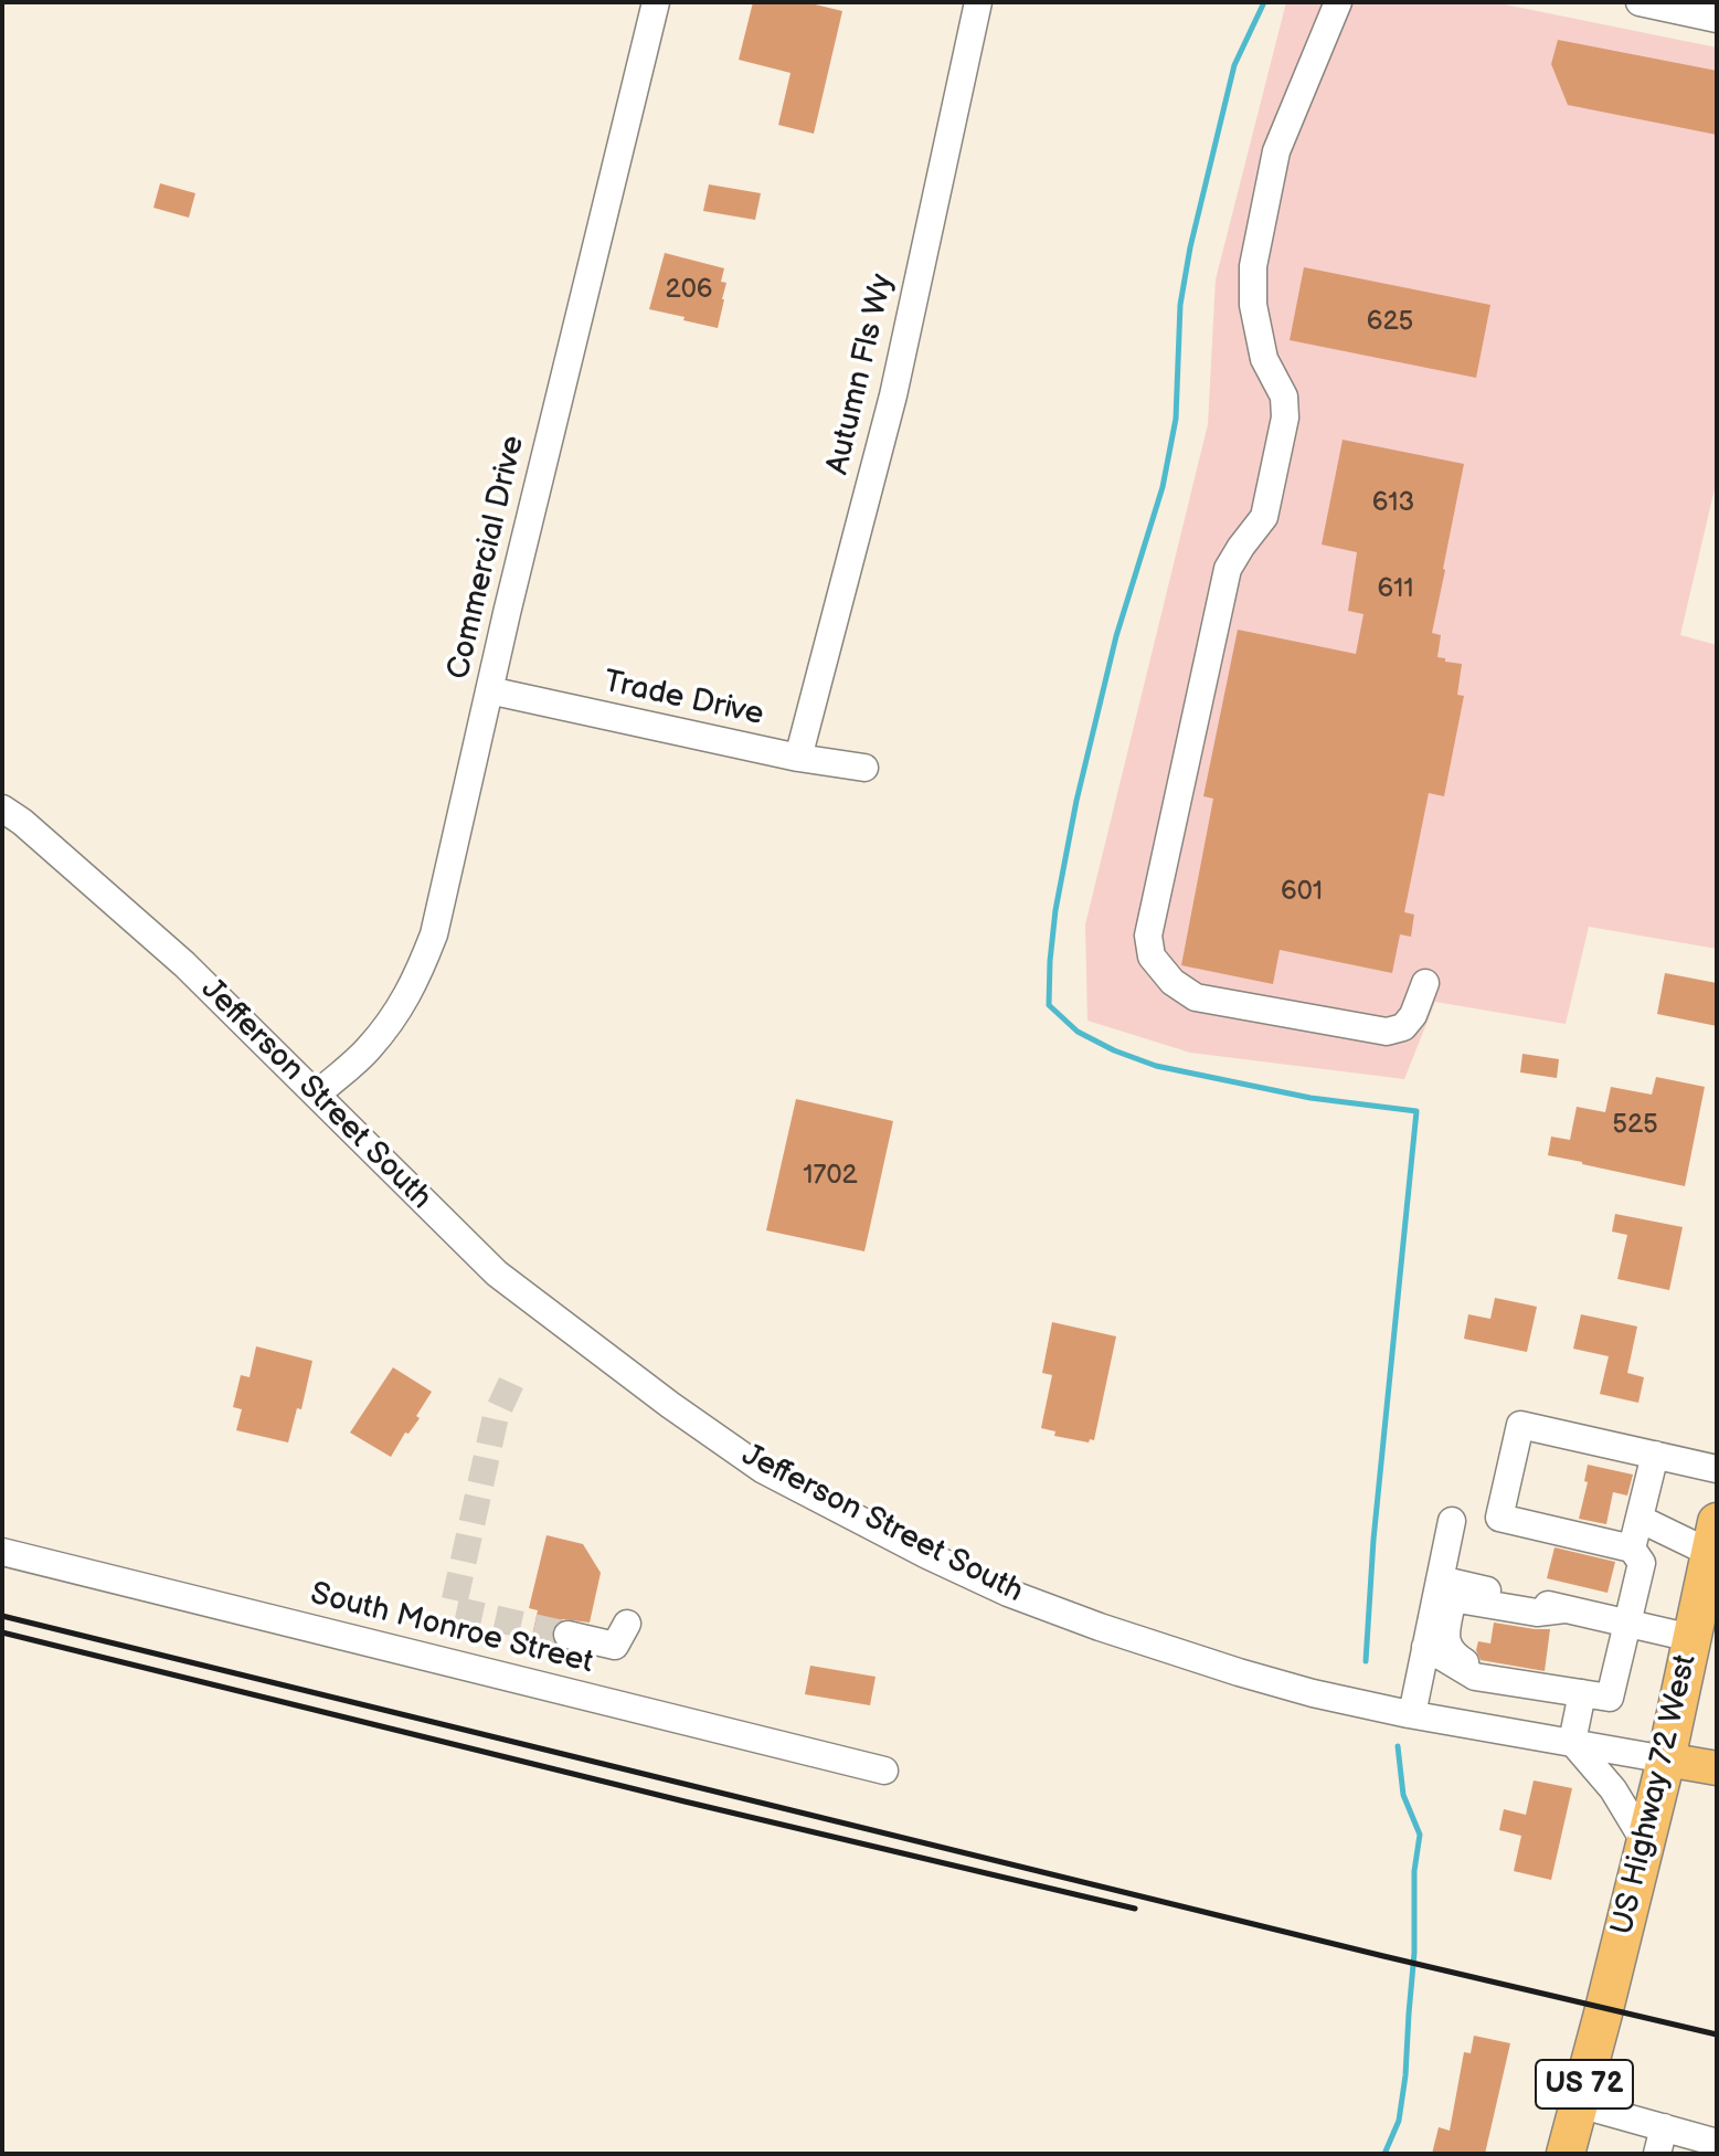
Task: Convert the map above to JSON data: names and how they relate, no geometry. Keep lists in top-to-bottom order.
{
  "streets": {
    "highway": ["US Highway 72 West", "US 72"],
    "main road": ["Jefferson Street South"],
    "street": [
      "Autumn Fls Wy",
      "Commercial Drive",
      "Trade Drive",
      "South Monroe Street"
    ]
  },
  "crossings": [
    ["Autumn Fls Wy", "Trade Drive"],
    ["Commercial Drive", "Trade Drive"],
    ["Commercial Drive", "Jefferson Street South"],
    ["Jefferson Street South", "US Highway 72 West"],
    ["US Highway 72 West", "US 72"]
  ],
  "house_numbers": [
    "206",
    "625",
    "613",
    "611",
    "601",
    "525",
    "1702"
  ]
}
